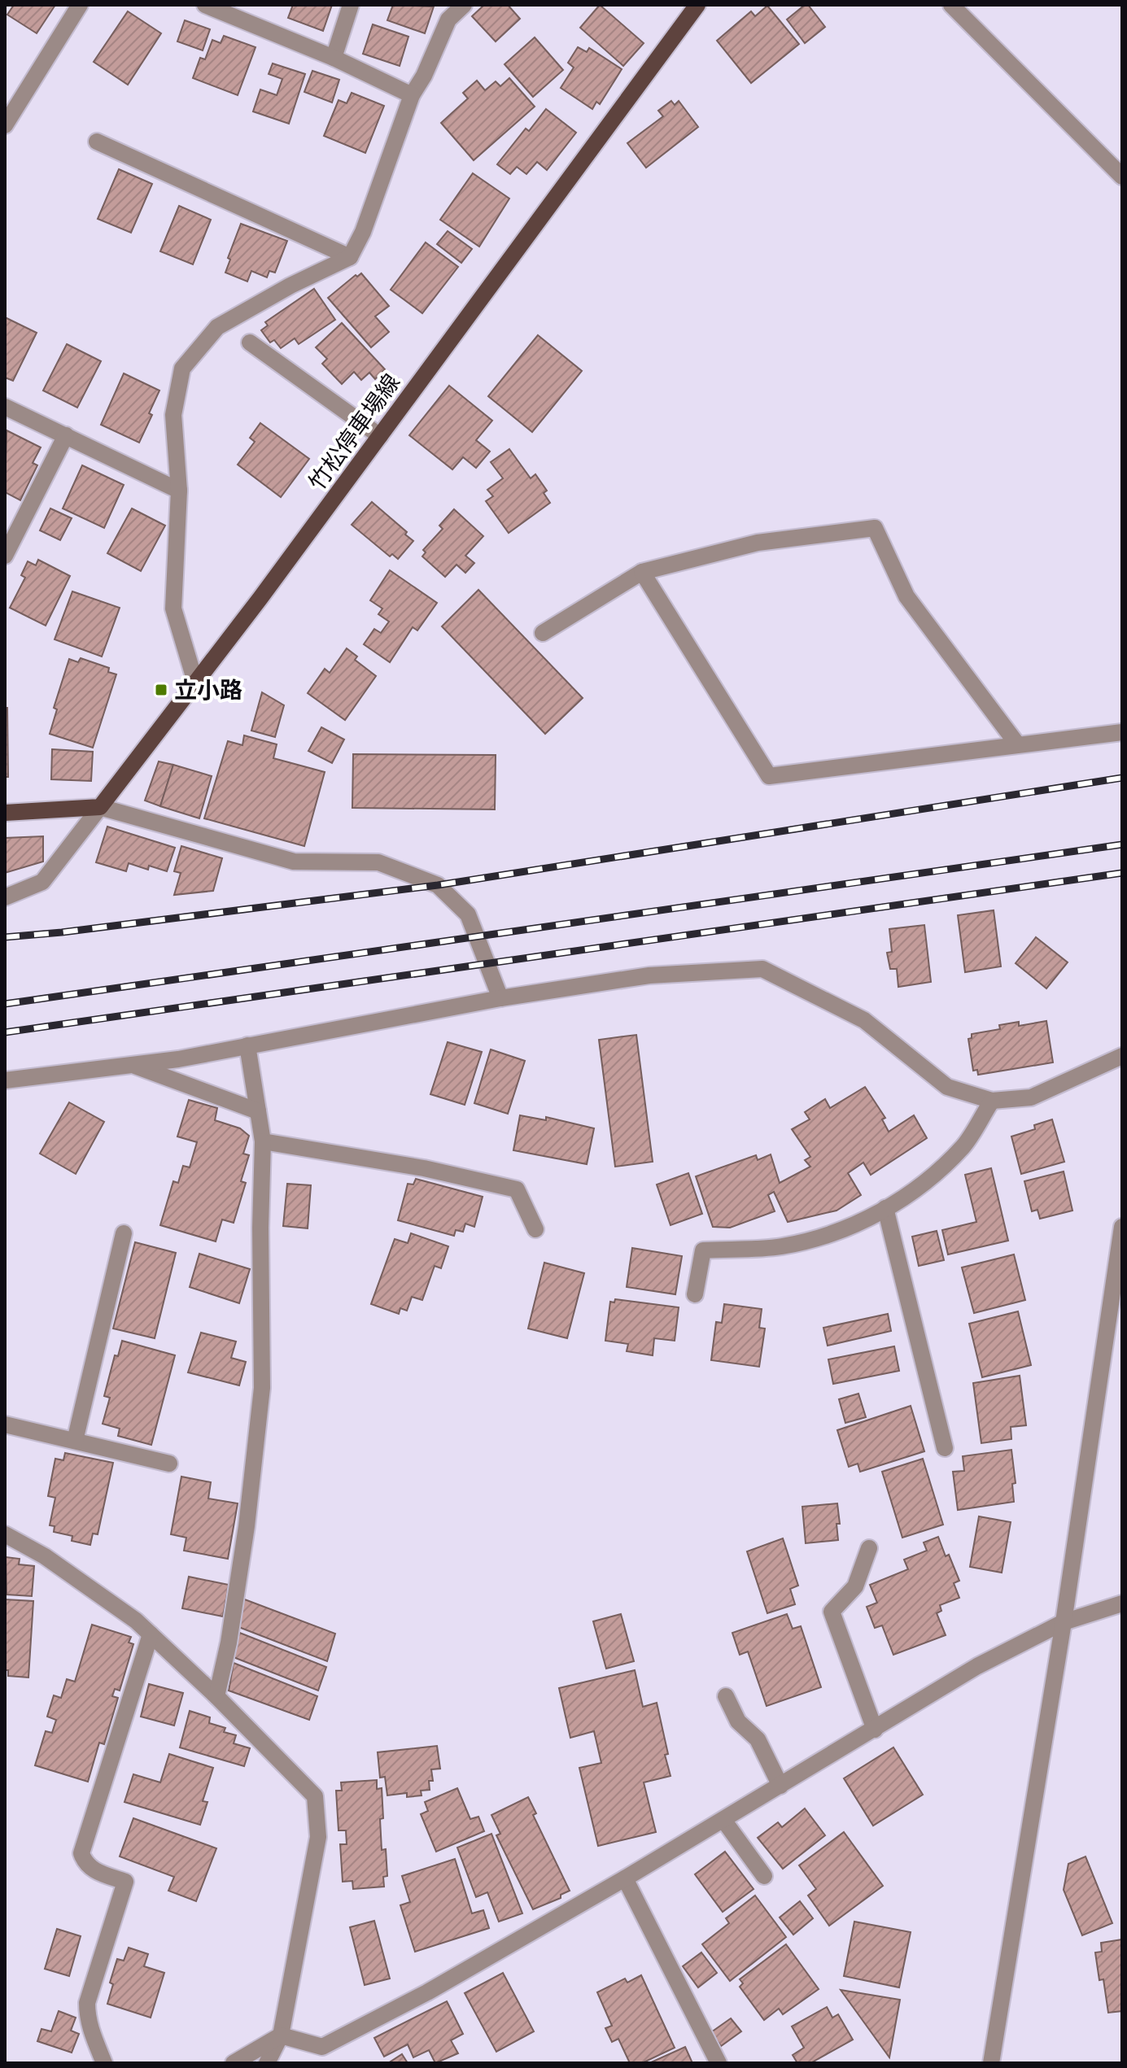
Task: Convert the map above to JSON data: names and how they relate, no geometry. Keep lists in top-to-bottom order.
{
  "streets": {
    "main road": ["竹松停車場線"]
  },
  "places": {
    "transit": ["立小路"]
  }
}
